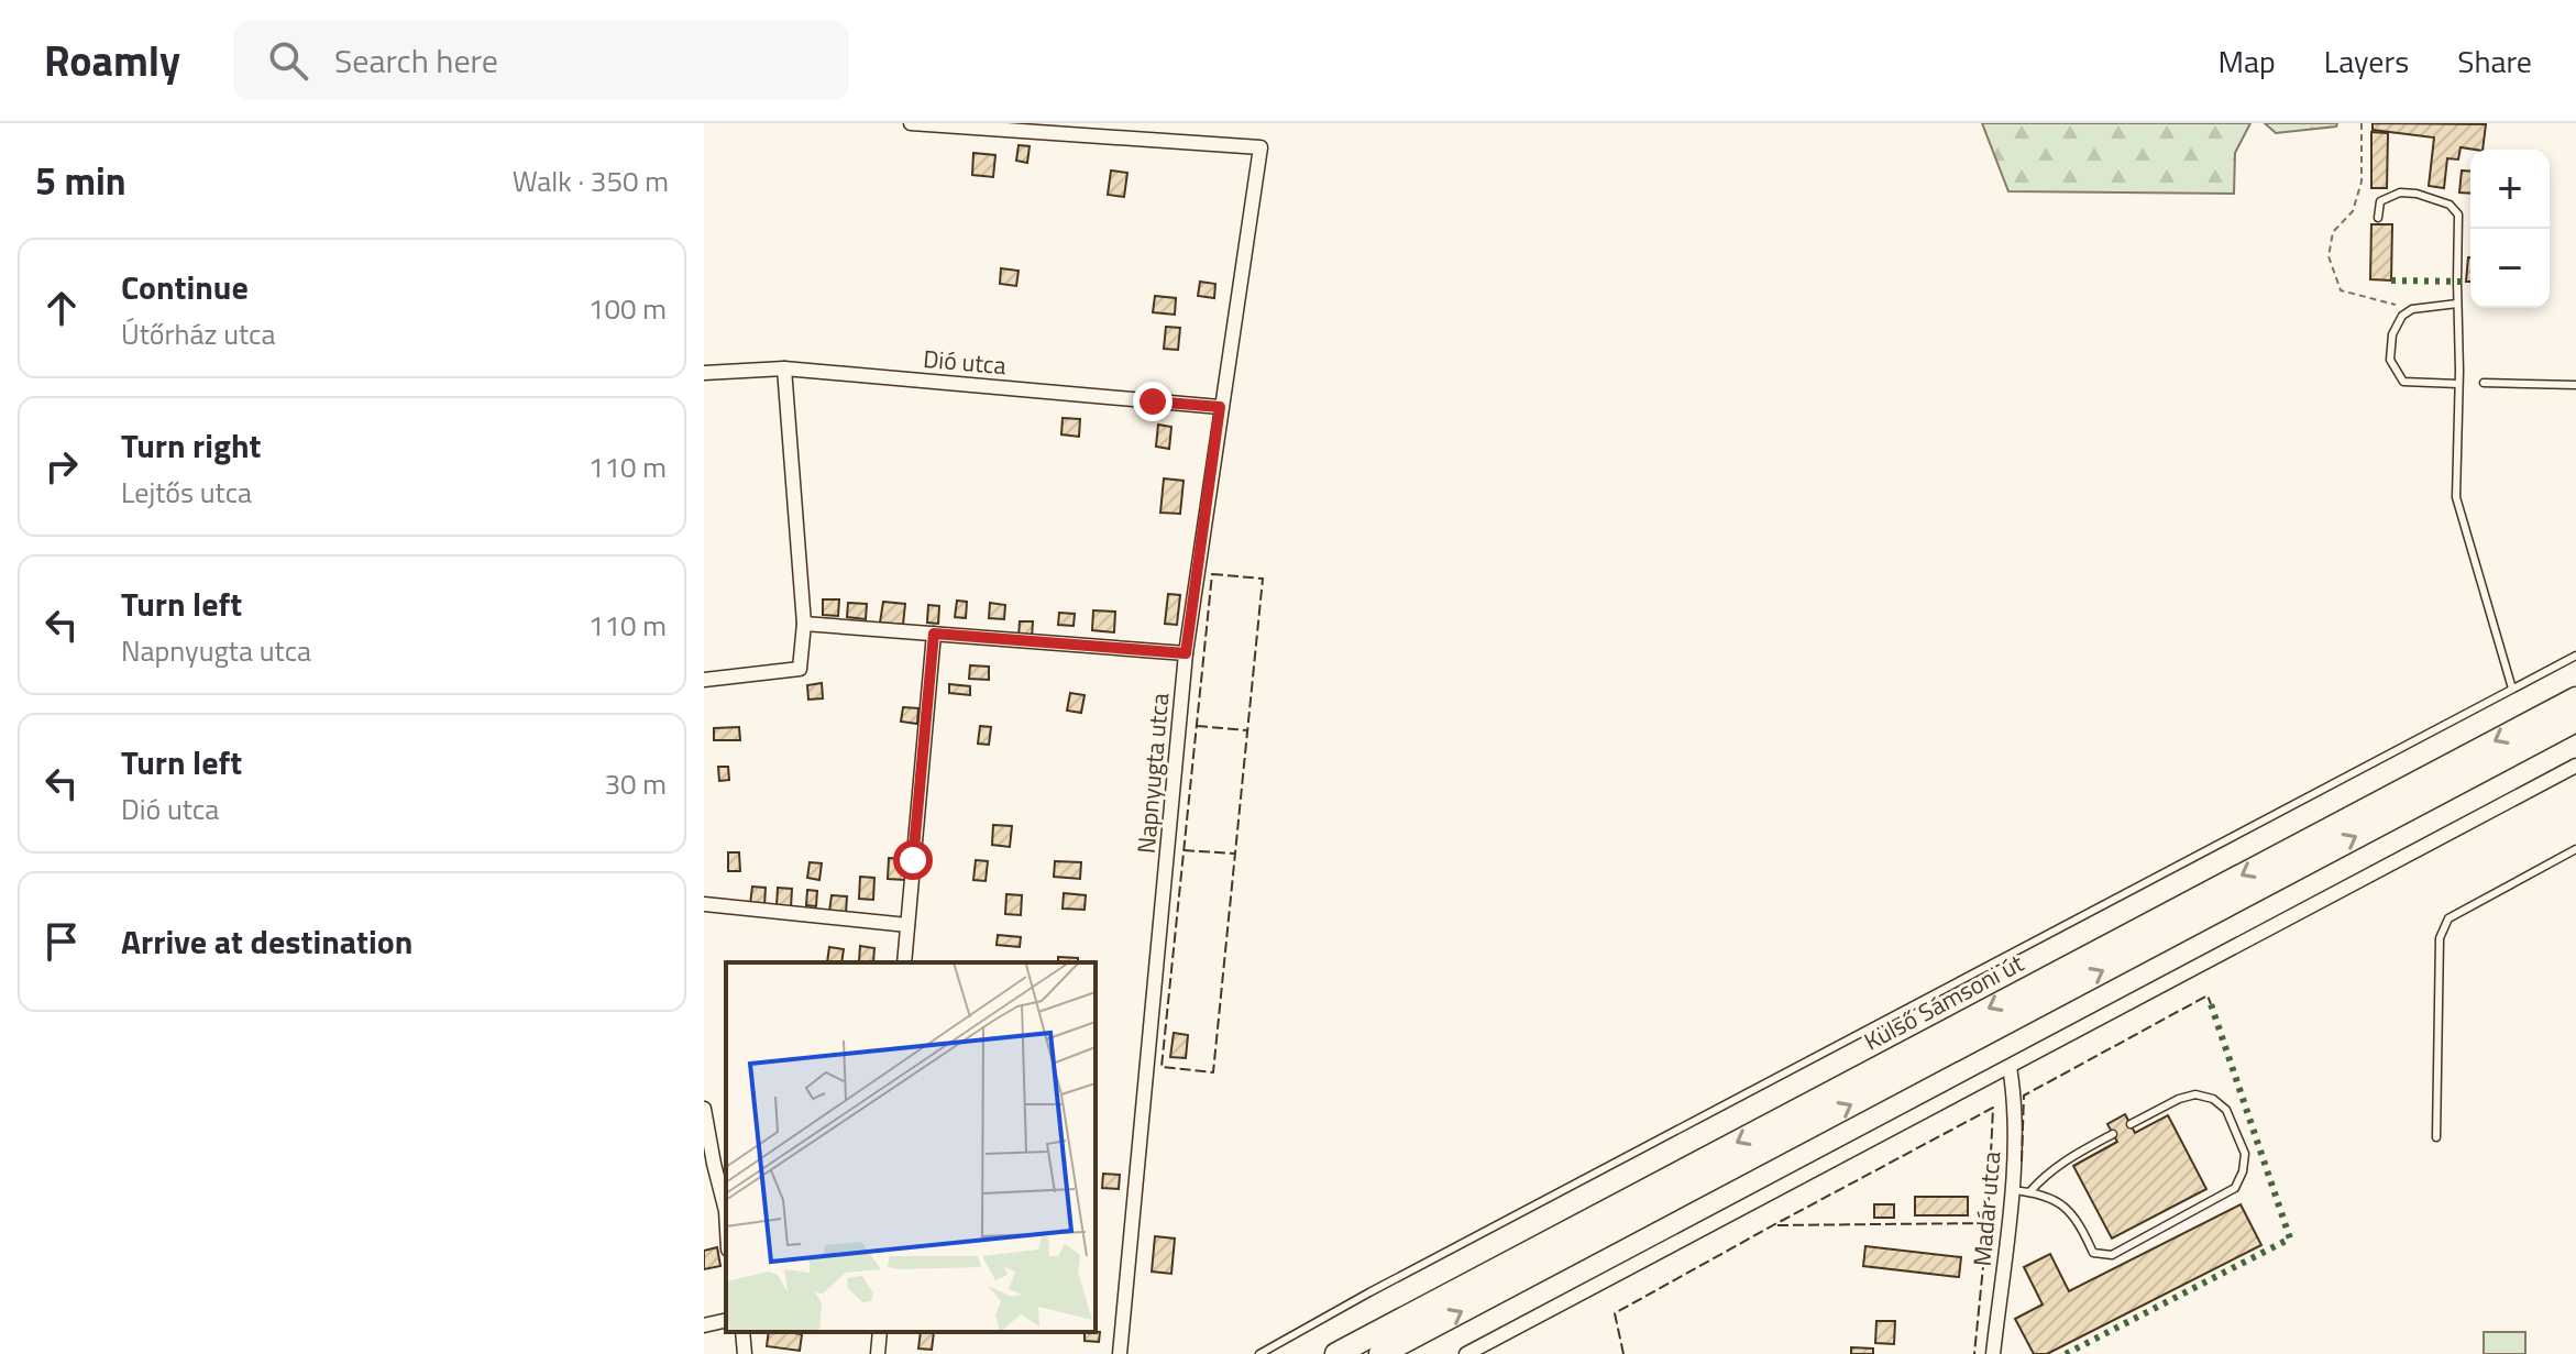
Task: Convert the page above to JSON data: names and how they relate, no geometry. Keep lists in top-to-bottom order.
{
  "streets": {
    "main road": ["Külső Sámsoni út"],
    "street": ["Dió utca", "Napnyugta utca", "Madár utca"]
  },
  "crossings": [
    ["Dió utca", "Napnyugta utca"]
  ],
  "page": {
    "header": "Roamly",
    "search": "Search here",
    "nav": ["Map", "Layers", "Share"],
    "heading": ["5 min", "Walk · 350 m"],
    "map_buttons": ["+", "−"],
    "list": [
      ["Continue", "Útőrház utca", "100 m"],
      ["Turn right", "Lejtős utca", "110 m"],
      ["Turn left", "Napnyugta utca", "110 m"],
      ["Turn left", "Dió utca", "30 m"],
      "Arrive at destination"
    ]
  }
}
